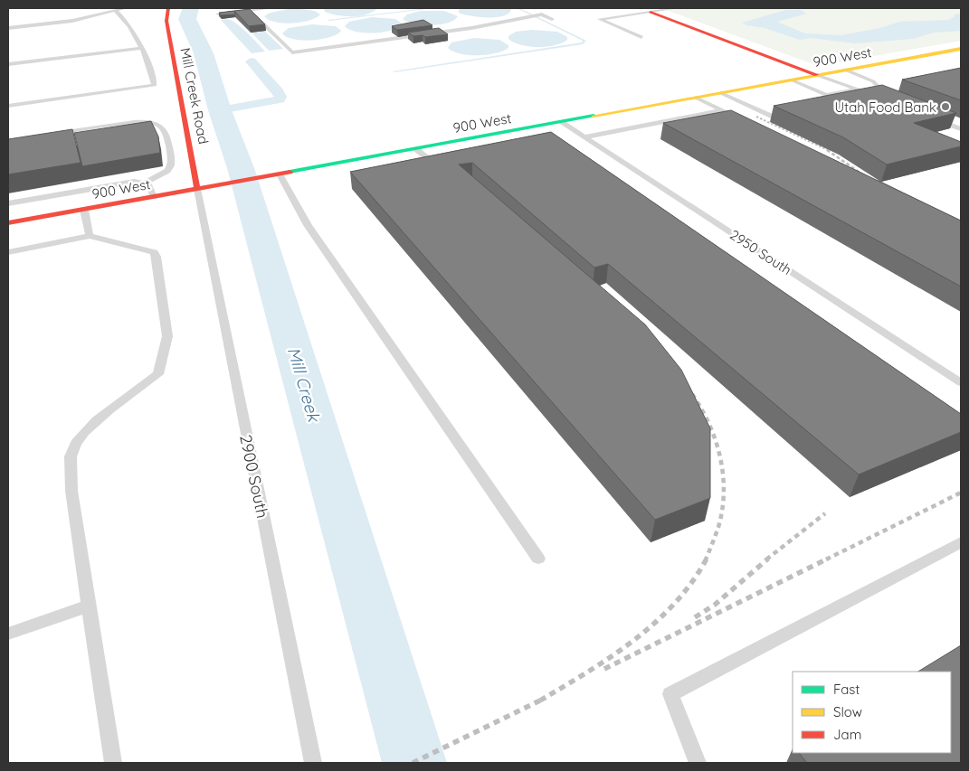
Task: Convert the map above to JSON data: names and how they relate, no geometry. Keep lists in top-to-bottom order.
{
  "streets": {
    "main road": ["900 West", "Mill Creek Road"],
    "lane": ["2950 South", "2900 South"]
  },
  "crossings": [
    ["900 West", "Mill Creek Road"],
    ["900 West", "2950 South"],
    ["900 West", "2900 South"],
    ["Mill Creek Road", "2900 South"]
  ],
  "water": ["Mill Creek"],
  "places": ["Utah Food Bank"],
  "legend": ["Fast", "Slow", "Jam"]
}
